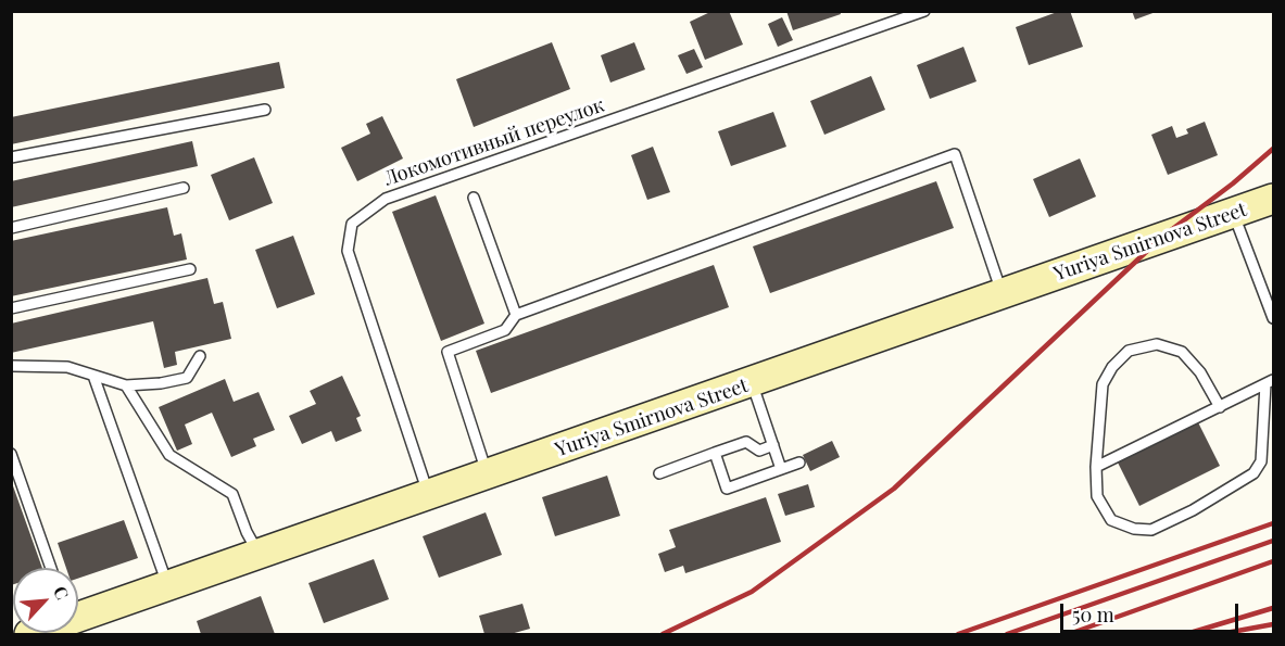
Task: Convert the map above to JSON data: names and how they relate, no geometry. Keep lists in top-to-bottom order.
{
  "streets": {
    "main road": ["Yuriya Smirnova Street"],
    "lane": ["Локомотивный переулок"]
  },
  "crossings": [
    ["Локомотивный переулок", "Yuriya Smirnova Street"]
  ],
  "scale_bar": "50 m",
  "north": "top right"
}
